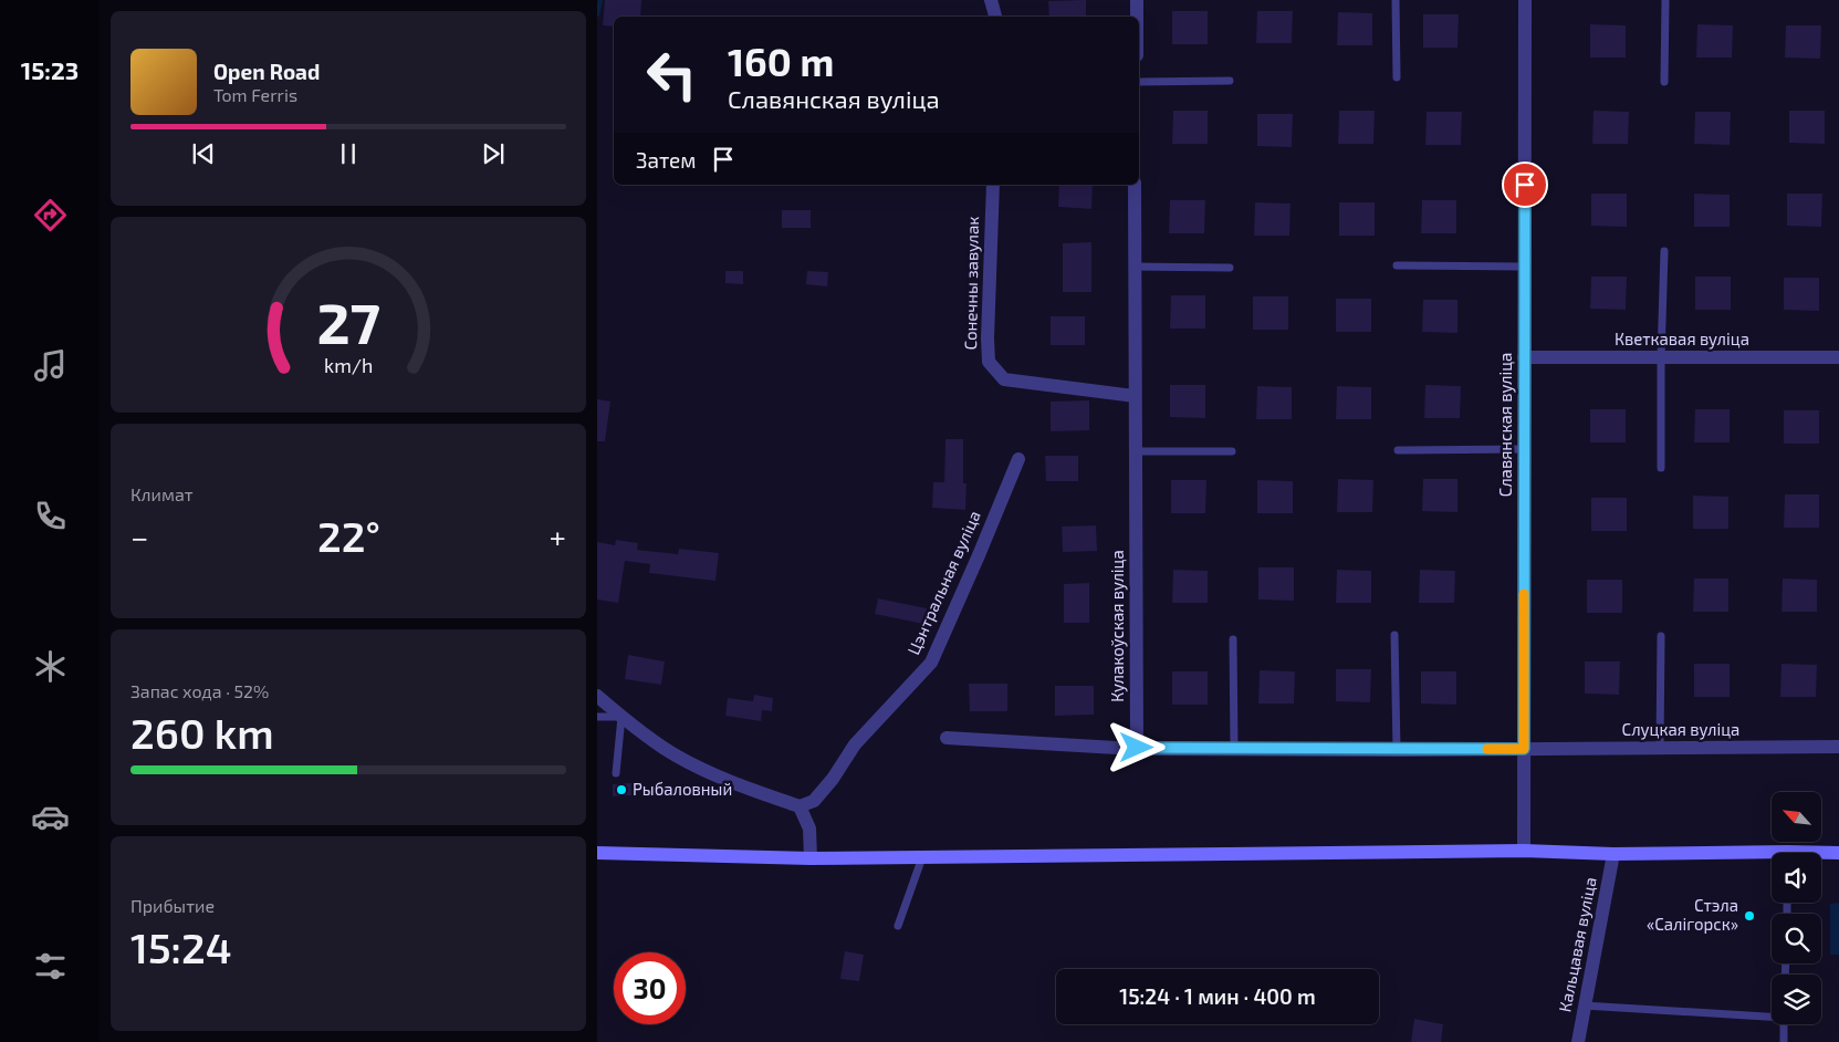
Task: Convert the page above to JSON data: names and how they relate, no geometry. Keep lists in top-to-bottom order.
{
  "streets": {
    "street": [
      "Сонечны завулак",
      "Кветкавая вуліца",
      "Славянская вуліца",
      "Цэнтральная вуліца",
      "Кулакоўская вуліца",
      "Слуцкая вуліца",
      "Кальцавая вуліца"
    ]
  },
  "crossings": [
    ["Сонечны завулак", "Кулакоўская вуліца"],
    ["Кветкавая вуліца", "Славянская вуліца"],
    ["Славянская вуліца", "Слуцкая вуліца"]
  ],
  "places": ["Рыбаловный", "Стэла «Салігорск»"],
  "north": "top left",
  "page": {
    "tabs": "15:23",
    "turn": ["160 m", "Славянская вуліца"],
    "song": ["Open Road", "Tom Ferris"],
    "then": "Затем",
    "tile": [
      "Климат",
      ["Запас хода · 52%", "260 km"],
      ["Прибытие", "15:24"]
    ],
    "heat": ["−", "22°", "+"],
    "limit": "30",
    "trip": "15:24 · 1 мин · 400 m",
    "gauge": ["27", "km/h"]
  }
}
